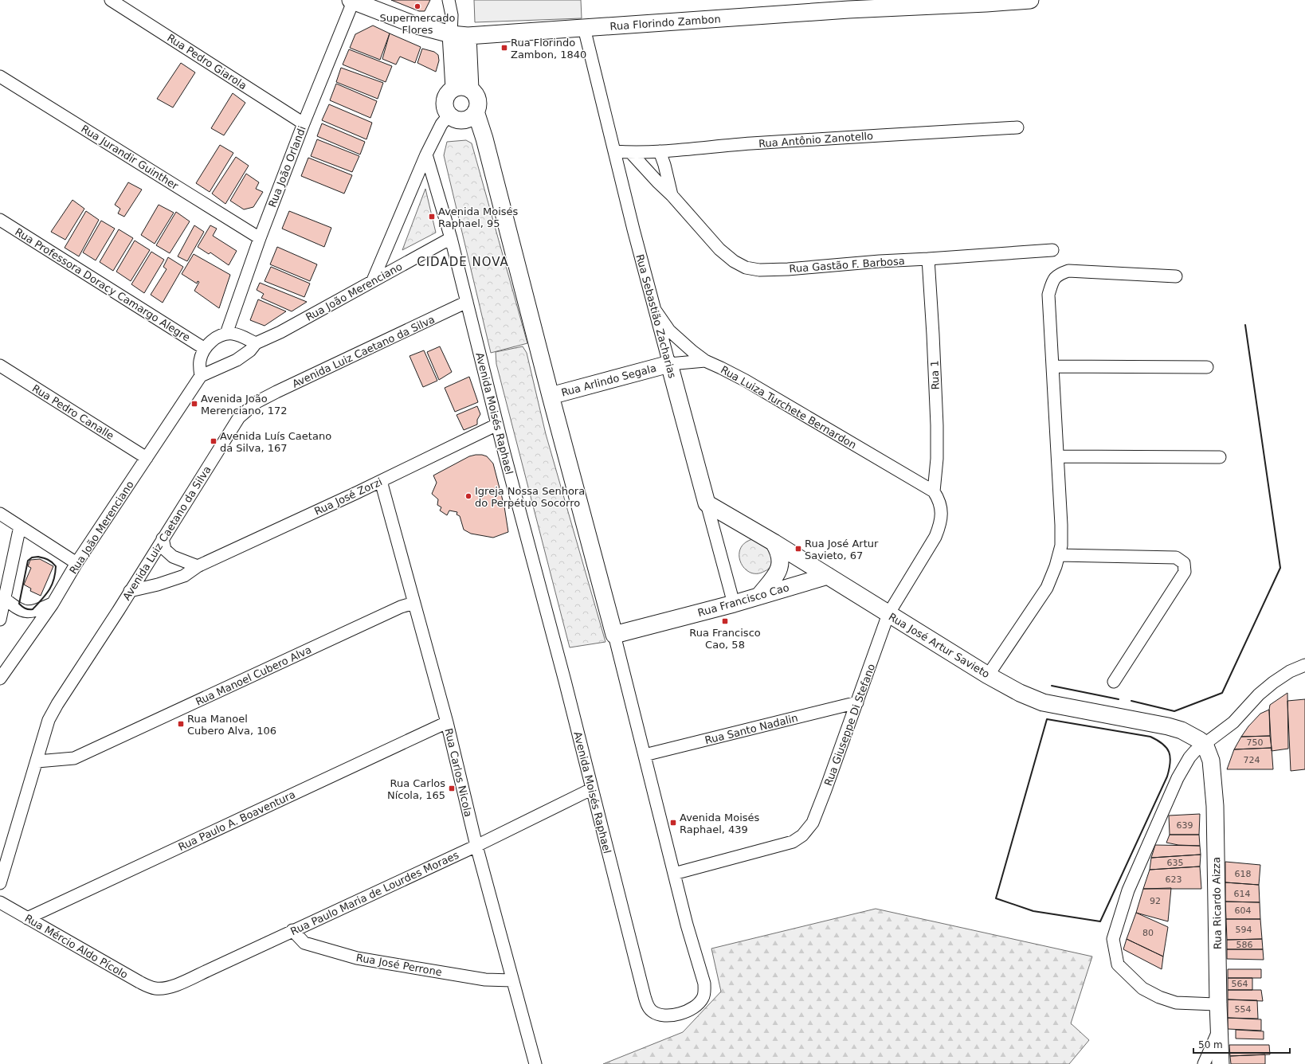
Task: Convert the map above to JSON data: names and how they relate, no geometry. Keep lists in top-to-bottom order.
{
  "streets": {
    "street": [
      "Rua Florindo Zambon",
      "Rua Pedro Giarola",
      "Rua Antônio Zanotello",
      "Rua Jurandir Guinther",
      "Rua João Orlandi",
      "Rua Gastão F. Barbosa",
      "Rua Professora Doracy Camargo Alegre",
      "Rua João Merenciano",
      "Rua Sebastião Zacharias",
      "Avenida Luiz Caetano da Silva",
      "Rua 1",
      "Rua Arlindo Segala",
      "Rua Luiza Turchete Bernardon",
      "Rua Pedro Canalle",
      "Avenida Moisés Raphael",
      "Rua José Zorzi",
      "Rua Francisco Cao",
      "Rua José Artur Savieto",
      "Rua Manoel Cubero Alva",
      "Rua Giuseppe Di Stefano",
      "Rua Santo Nadalin",
      "Rua Carlos Nicola",
      "Rua Paulo A. Boaventura",
      "Rua Paulo Maria de Lourdes Moraes",
      "Rua Ricardo Aizza",
      "Rua Mércio Aldo Pícolo",
      "Rua José Perrone"
    ]
  },
  "crossings": [
    ["Rua Florindo Zambon", "Rua João Orlandi"],
    ["Rua Florindo Zambon", "Rua Sebastião Zacharias"],
    ["Rua Pedro Giarola", "Rua João Orlandi"],
    ["Rua Antônio Zanotello", "Rua Gastão F. Barbosa"],
    ["Rua Antônio Zanotello", "Rua Sebastião Zacharias"],
    ["Rua Jurandir Guinther", "Rua João Orlandi"],
    ["Rua Gastão F. Barbosa", "Rua 1"],
    ["Rua João Merenciano", "Rua Pedro Canalle"],
    ["Rua João Merenciano", "Avenida Moisés Raphael"],
    ["Rua Sebastião Zacharias", "Rua Arlindo Segala"],
    ["Rua Sebastião Zacharias", "Rua Luiza Turchete Bernardon"],
    ["Rua Sebastião Zacharias", "Rua Francisco Cao"],
    ["Rua Sebastião Zacharias", "Rua José Artur Savieto"],
    ["Avenida Luiz Caetano da Silva", "Avenida Moisés Raphael"],
    ["Avenida Luiz Caetano da Silva", "Rua José Zorzi"],
    ["Avenida Luiz Caetano da Silva", "Rua Manoel Cubero Alva"],
    ["Rua 1", "Rua Luiza Turchete Bernardon"],
    ["Rua 1", "Rua Giuseppe Di Stefano"],
    ["Rua Arlindo Segala", "Rua Luiza Turchete Bernardon"],
    ["Rua Arlindo Segala", "Avenida Moisés Raphael"],
    ["Rua Luiza Turchete Bernardon", "Rua Giuseppe Di Stefano"],
    ["Avenida Moisés Raphael", "Rua José Zorzi"],
    ["Avenida Moisés Raphael", "Rua Francisco Cao"],
    ["Avenida Moisés Raphael", "Rua Giuseppe Di Stefano"],
    ["Avenida Moisés Raphael", "Rua Santo Nadalin"],
    ["Avenida Moisés Raphael", "Rua Paulo Maria de Lourdes Moraes"],
    ["Rua José Zorzi", "Rua Carlos Nicola"],
    ["Rua Francisco Cao", "Rua José Artur Savieto"],
    ["Rua José Artur Savieto", "Rua Giuseppe Di Stefano"],
    ["Rua José Artur Savieto", "Rua Ricardo Aizza"],
    ["Rua Manoel Cubero Alva", "Rua Carlos Nicola"],
    ["Rua Giuseppe Di Stefano", "Rua Santo Nadalin"],
    ["Rua Carlos Nicola", "Rua Paulo A. Boaventura"],
    ["Rua Carlos Nicola", "Rua Paulo Maria de Lourdes Moraes"],
    ["Rua Carlos Nicola", "Rua José Perrone"],
    ["Rua Paulo A. Boaventura", "Rua Mércio Aldo Pícolo"],
    ["Rua Paulo Maria de Lourdes Moraes", "Rua Mércio Aldo Pícolo"],
    ["Rua Paulo Maria de Lourdes Moraes", "Rua José Perrone"]
  ],
  "districts": ["CIDADE NOVA"],
  "places": {
    "other": ["Supermercado Flores", "Igreja Nossa Senhora do Perpétuo Socorro"],
    "transit": [
      "Rua Florindo Zambon, 1840",
      "Avenida Moisés Raphael, 95",
      "Avenida João Merenciano, 172",
      "Avenida Luís Caetano da Silva, 167",
      "Rua José Artur Savieto, 67",
      "Rua Francisco Cao, 58",
      "Rua Manoel Cubero Alva, 106",
      "Rua Carlos Nícola, 165",
      "Avenida Moisés Raphael, 439"
    ]
  },
  "house_numbers": [
    "750",
    "724",
    "639",
    "635",
    "618",
    "623",
    "614",
    "92",
    "604",
    "594",
    "80",
    "586",
    "564",
    "554"
  ],
  "scale_bar": "50 m"
}
